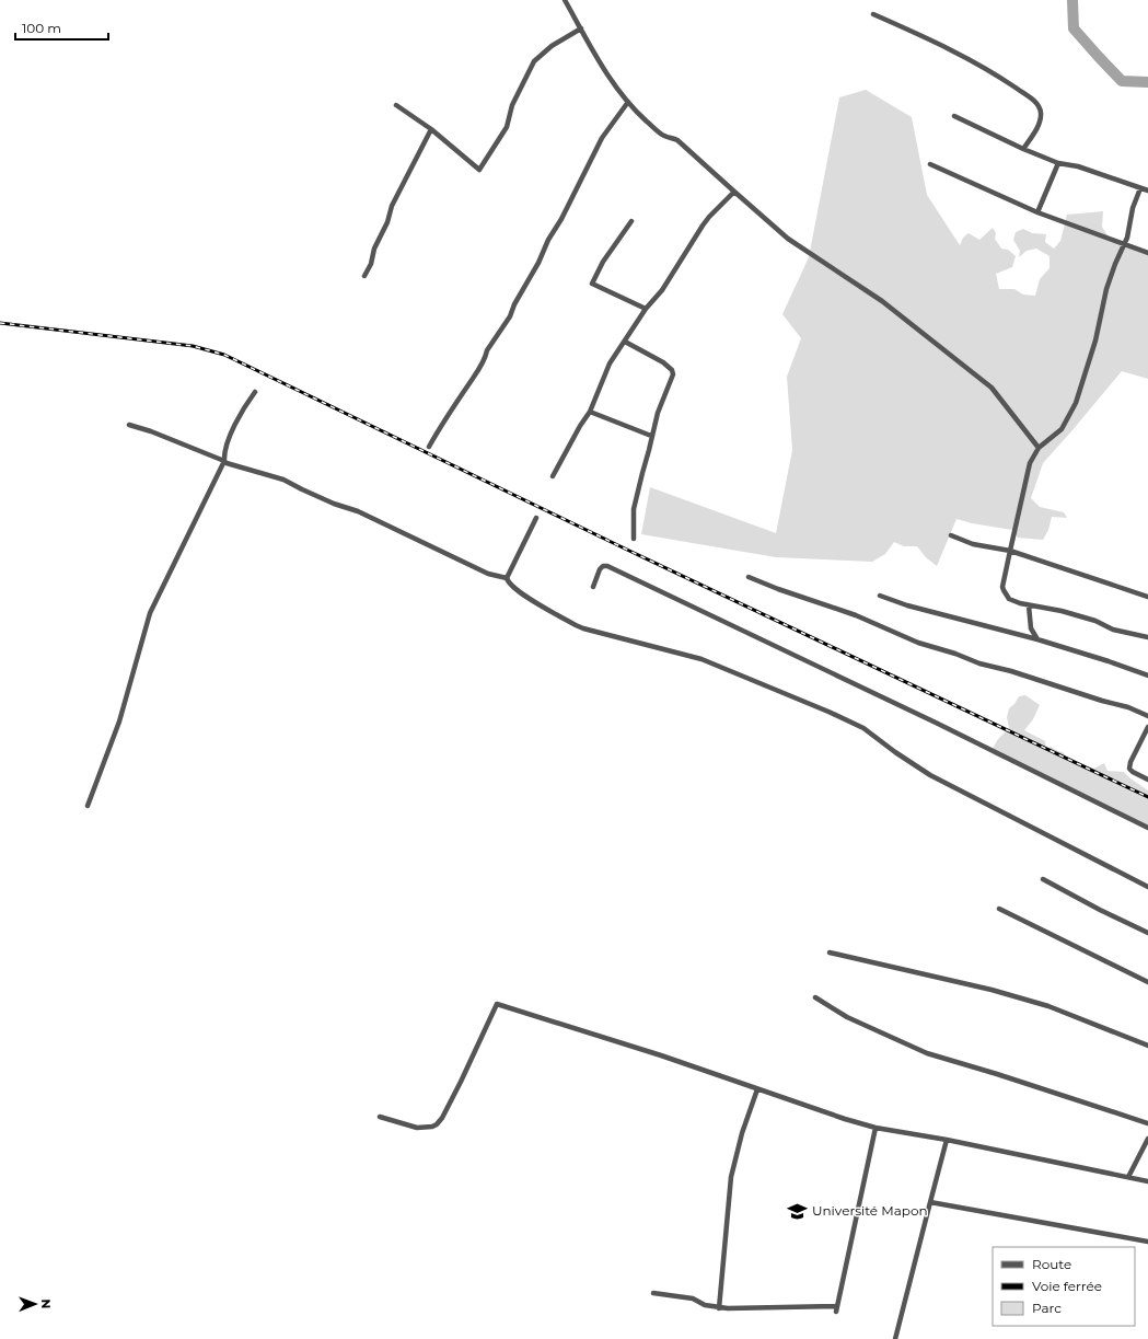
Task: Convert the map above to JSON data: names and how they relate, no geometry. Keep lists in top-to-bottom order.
{
  "places": {
    "school or university": ["Université Mapon"]
  },
  "legend": ["Route", "Voie ferrée", "Parc"],
  "scale_bar": "100 m",
  "north": "right"
}
